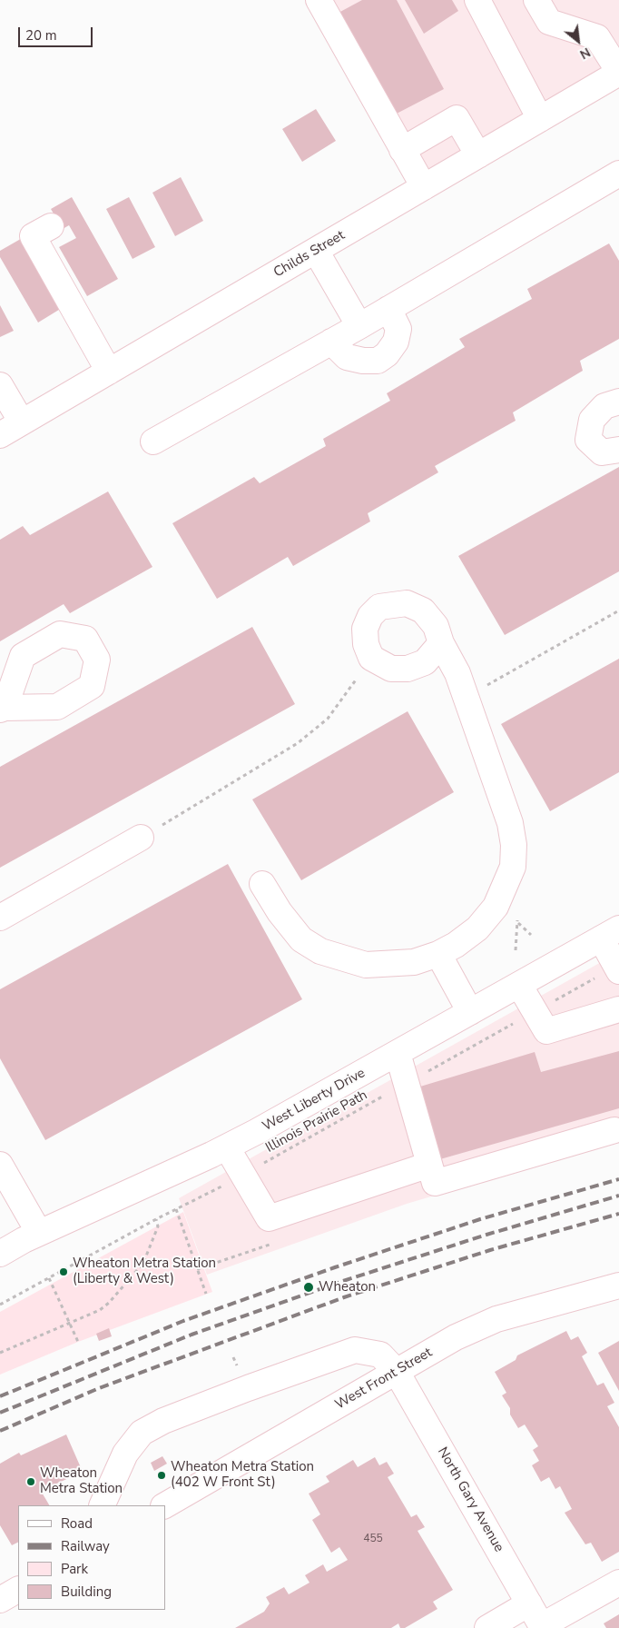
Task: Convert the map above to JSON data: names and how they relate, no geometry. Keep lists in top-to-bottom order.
{
  "streets": {
    "street": [
      "Childs Street",
      "West Liberty Drive",
      "West Front Street",
      "North Gary Avenue"
    ],
    "path": ["Illinois Prairie Path"]
  },
  "crossings": [
    ["West Front Street", "North Gary Avenue"]
  ],
  "places": [
    "Wheaton Metra Station (Liberty & West)",
    "Wheaton",
    "Wheaton Metra Station (402 W Front St)",
    "Wheaton Metra Station"
  ],
  "house_numbers": ["455"],
  "legend": [
    "Road",
    "Railway",
    "Park",
    "Building"
  ],
  "scale_bar": "20 m",
  "north": "bottom right"
}
